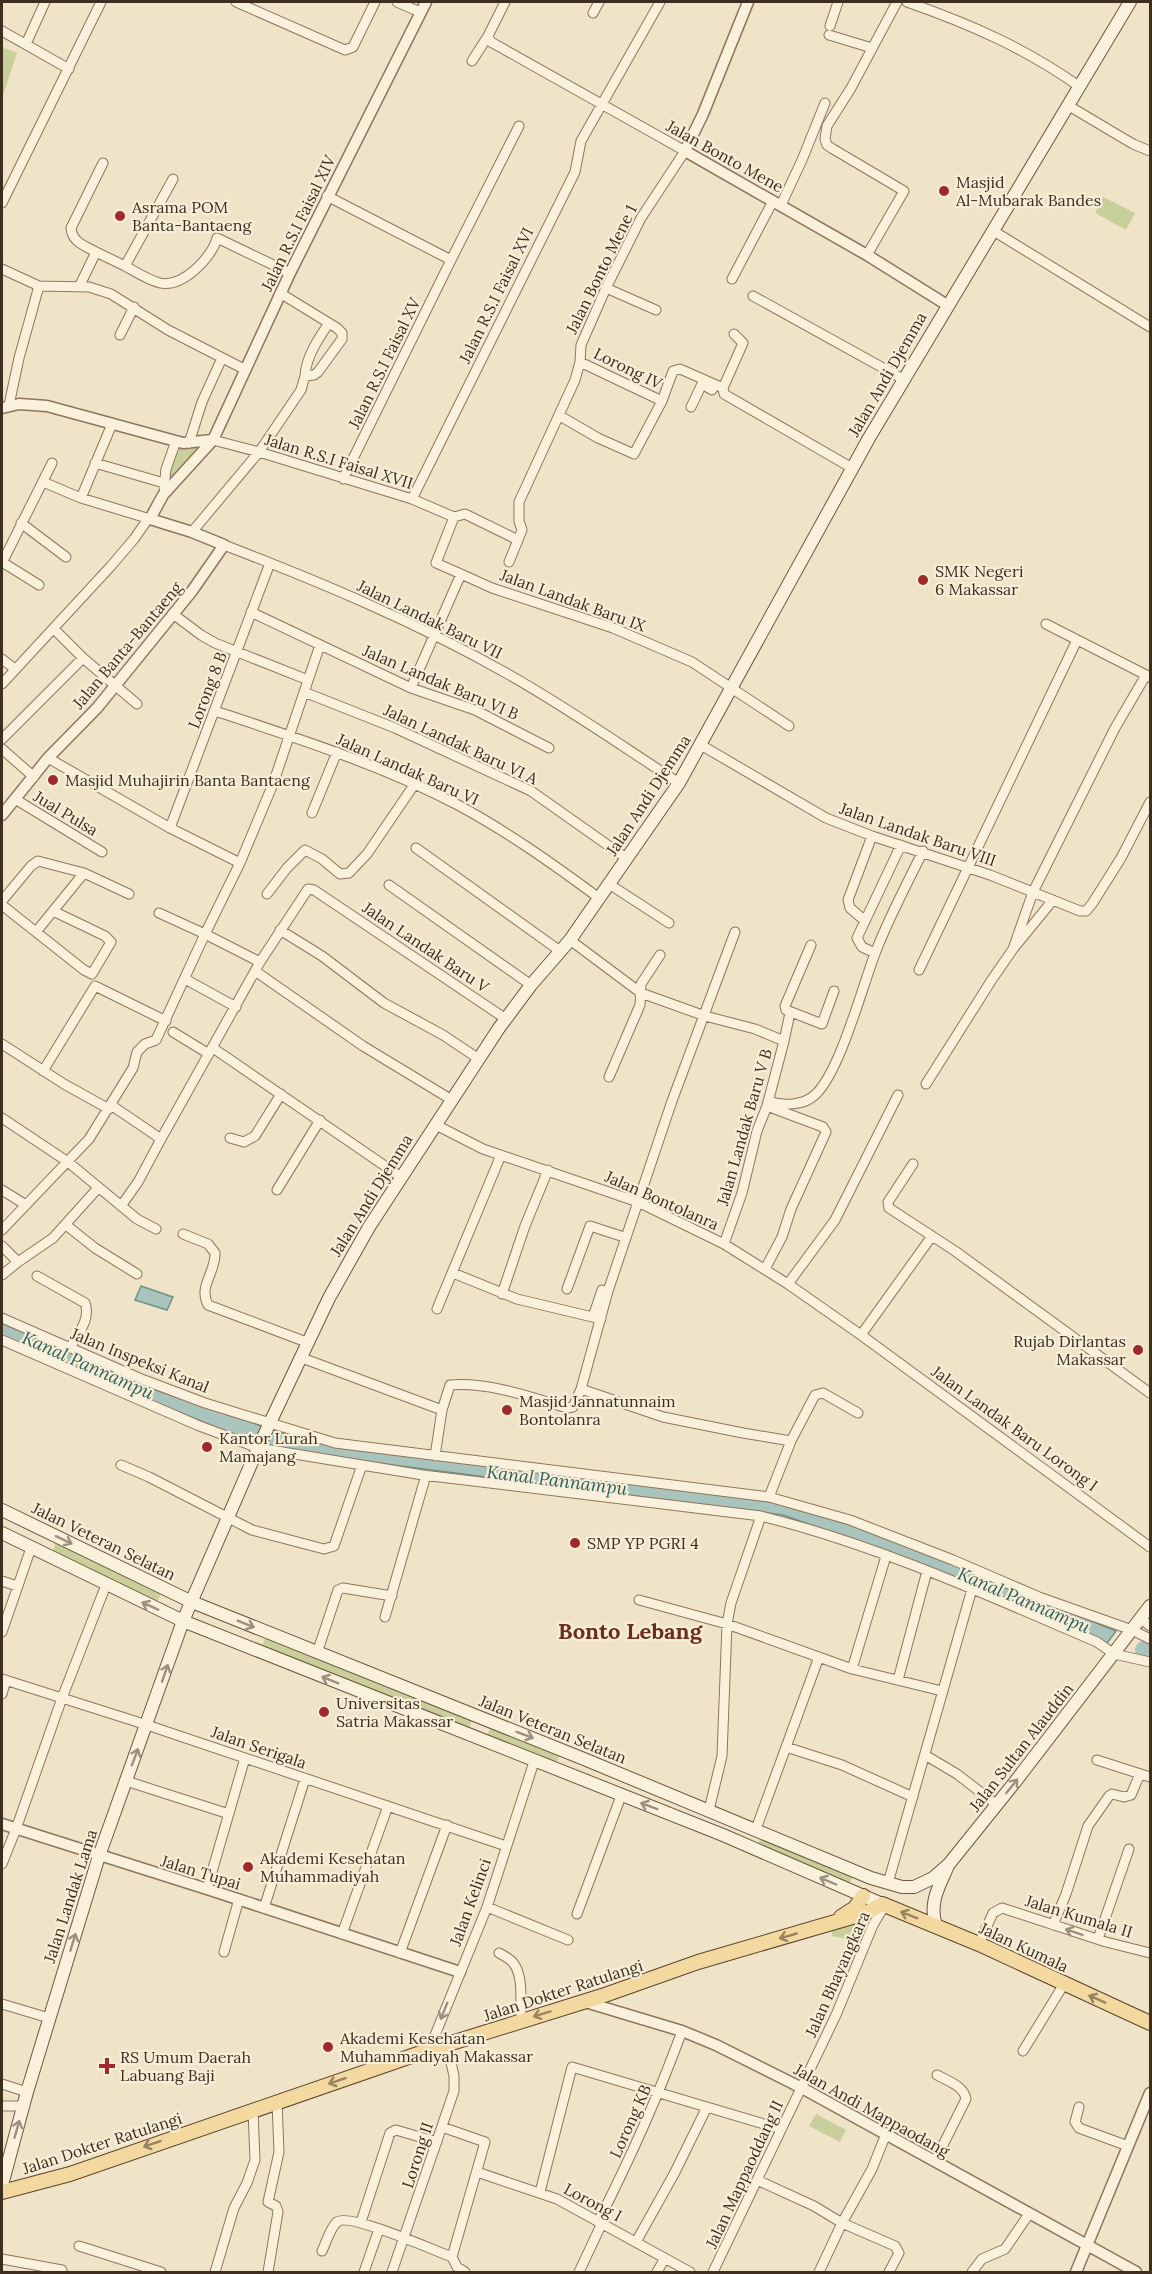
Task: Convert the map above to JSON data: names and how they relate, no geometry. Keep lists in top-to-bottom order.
{
  "streets": {
    "main road": [
      "Jalan Andi Djemma",
      "Jalan Veteran Selatan",
      "Jalan Sultan Alauddin",
      "Jalan Landak Lama",
      "Jalan Kumala",
      "Jalan Dokter Ratulangi"
    ],
    "street": [
      "Jalan Bonto Mene",
      "Jalan R.S.I Faisal XIV",
      "Jalan Bonto Mene 1",
      "Jalan R.S.I Faisal XVI",
      "Jalan R.S.I Faisal XV",
      "Lorong IV",
      "Jalan R.S.I Faisal XVII",
      "Jalan Landak Baru IX",
      "Jalan Landak Baru VII",
      "Jalan Banta-Bantaeng",
      "Jalan Landak Baru VI B",
      "Lorong 8 B",
      "Jalan Landak Baru VI A",
      "Jalan Landak Baru VI",
      "Jual Pulsa",
      "Jalan Landak Baru VIII",
      "Jalan Landak Baru V",
      "Jalan Landak Baru V B",
      "Jalan Bontolanra",
      "Jalan Inspeksi Kanal",
      "Jalan Landak Baru Lorong I",
      "Jalan Serigala",
      "Jalan Tupai",
      "Jalan Kelinci",
      "Jalan Kumala II",
      "Jalan Bhayangkara",
      "Jalan Andi Mappaodang",
      "Lorong KB",
      "Lorong II",
      "Jalan Mappaoddang II",
      "Lorong I"
    ]
  },
  "crossings": [
    ["Jalan Bonto Mene", "Jalan Bonto Mene 1"],
    ["Jalan Bonto Mene", "Jalan R.S.I Faisal XVI"],
    ["Jalan Bonto Mene", "Jalan Andi Djemma"],
    ["Jalan R.S.I Faisal XIV", "Jalan R.S.I Faisal XVII"],
    ["Jalan R.S.I Faisal XIV", "Jalan Landak Baru VII"],
    ["Jalan Bonto Mene 1", "Lorong IV"],
    ["Jalan Bonto Mene 1", "Jalan R.S.I Faisal XVII"],
    ["Jalan R.S.I Faisal XVI", "Jalan R.S.I Faisal XVII"],
    ["Jalan R.S.I Faisal XV", "Jalan R.S.I Faisal XVII"],
    ["Jalan Andi Djemma", "Jalan Landak Baru IX"],
    ["Jalan Andi Djemma", "Jalan Landak Baru VII"],
    ["Jalan Andi Djemma", "Jalan Landak Baru VI A"],
    ["Jalan Andi Djemma", "Jalan Landak Baru VI"],
    ["Jalan Andi Djemma", "Jalan Landak Baru VIII"],
    ["Jalan Andi Djemma", "Jalan Landak Baru V"],
    ["Jalan Andi Djemma", "Jalan Landak Baru V B"],
    ["Jalan Andi Djemma", "Jalan Bontolanra"],
    ["Jalan Andi Djemma", "Jalan Inspeksi Kanal"],
    ["Jalan Andi Djemma", "Jalan Veteran Selatan"],
    ["Jalan R.S.I Faisal XVII", "Jalan Landak Baru IX"],
    ["Jalan Landak Baru VII", "Jalan Banta-Bantaeng"],
    ["Jalan Landak Baru VII", "Lorong 8 B"],
    ["Jalan Banta-Bantaeng", "Jual Pulsa"],
    ["Jalan Landak Baru VI B", "Lorong 8 B"],
    ["Lorong 8 B", "Jalan Landak Baru VI"],
    ["Jalan Landak Baru V B", "Jalan Bontolanra"],
    ["Jalan Bontolanra", "Jalan Landak Baru Lorong I"],
    ["Jalan Inspeksi Kanal", "Jalan Sultan Alauddin"],
    ["Jalan Veteran Selatan", "Jalan Sultan Alauddin"],
    ["Jalan Serigala", "Jalan Landak Lama"],
    ["Jalan Serigala", "Jalan Kelinci"],
    ["Jalan Tupai", "Jalan Landak Lama"],
    ["Jalan Tupai", "Jalan Kelinci"],
    ["Jalan Kelinci", "Jalan Dokter Ratulangi"],
    ["Jalan Kumala II", "Jalan Kumala"],
    ["Jalan Kumala", "Jalan Bhayangkara"],
    ["Jalan Kumala", "Jalan Dokter Ratulangi"],
    ["Jalan Bhayangkara", "Jalan Dokter Ratulangi"],
    ["Jalan Bhayangkara", "Jalan Andi Mappaodang"],
    ["Jalan Bhayangkara", "Jalan Mappaoddang II"],
    ["Jalan Dokter Ratulangi", "Jalan Andi Mappaodang"],
    ["Jalan Dokter Ratulangi", "Lorong II"],
    ["Jalan Andi Mappaodang", "Lorong KB"],
    ["Jalan Andi Mappaodang", "Jalan Mappaoddang II"],
    ["Lorong KB", "Lorong I"]
  ],
  "one_way": [
    "Jalan Sultan Alauddin",
    "Jalan Landak Lama",
    "Jalan Kumala",
    "Jalan Dokter Ratulangi"
  ],
  "districts": ["Bonto Lebang"],
  "water": ["Kanal Pannampu"],
  "places": {
    "other": [
      "Masjid Al-Mubarak Bandes",
      "Asrama POM Banta-Bantaeng",
      "SMK Negeri 6 Makassar",
      "Masjid Muhajirin Banta Bantaeng",
      "Rujab Dirlantas Makassar",
      "Masjid Jannatunnaim Bontolanra",
      "Kantor Lurah Mamajang",
      "SMP YP PGRI 4",
      "Universitas Satria Makassar",
      "Akademi Kesehatan Muhammadiyah",
      "Akademi Kesehatan Muhammadiyah Makassar"
    ],
    "health": ["RS Umum Daerah Labuang Baji"]
  }
}
